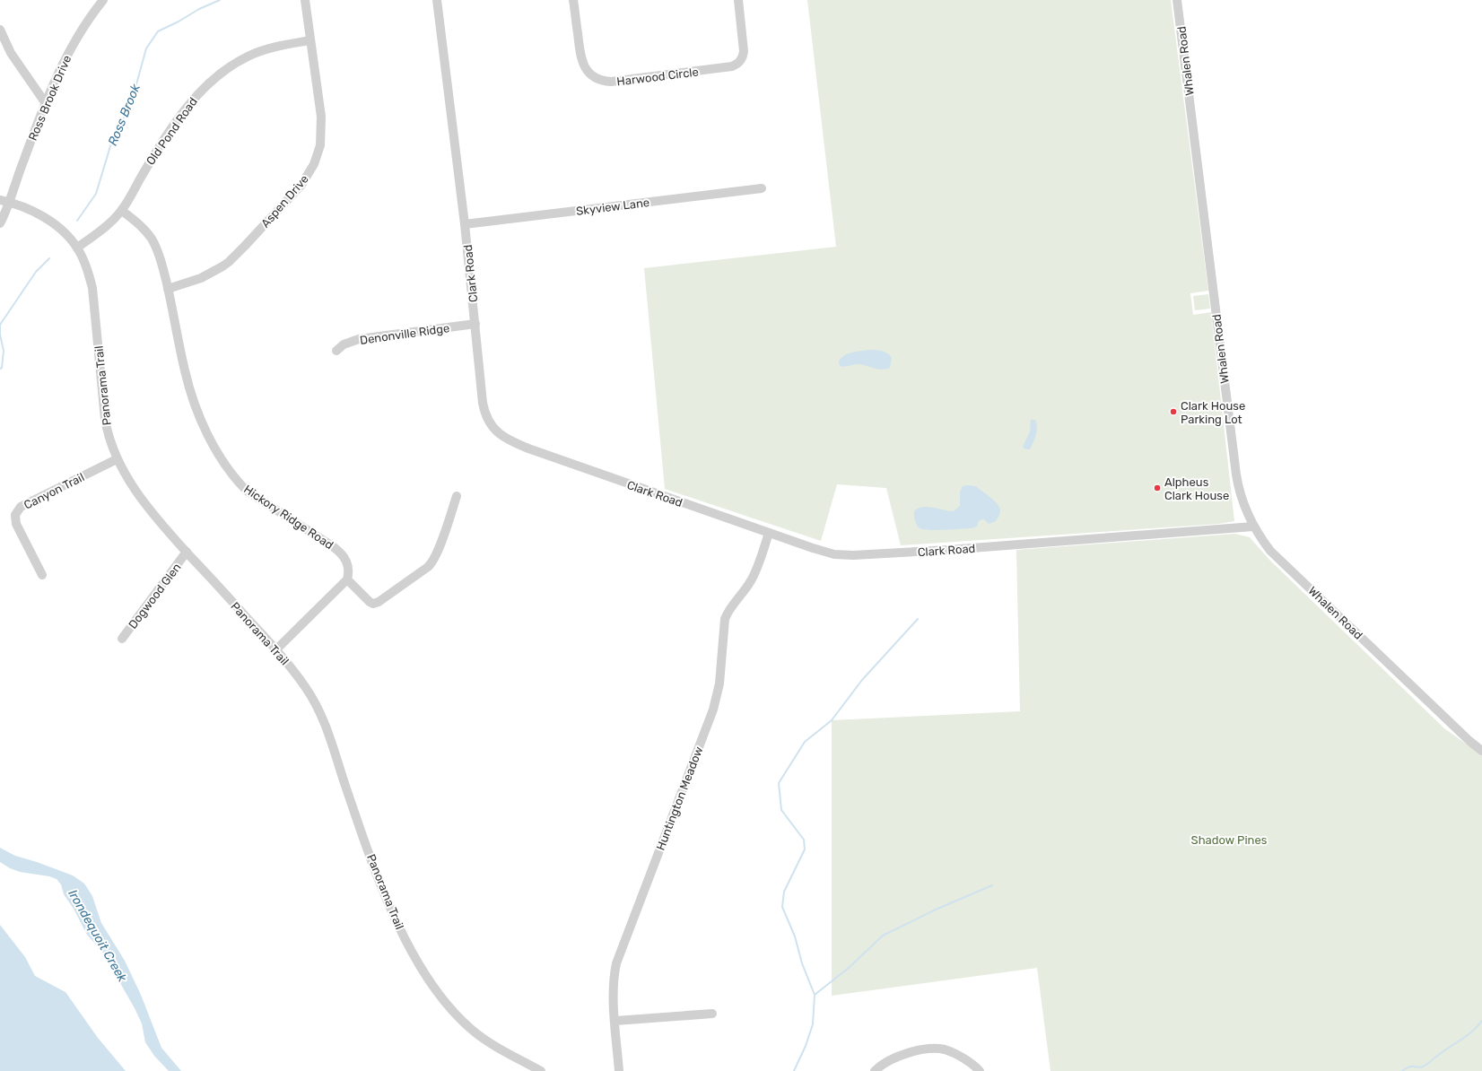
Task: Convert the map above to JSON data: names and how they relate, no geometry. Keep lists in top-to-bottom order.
{
  "streets": {
    "street": [
      "Whalen Road",
      "Harwood Circle",
      "Ross Brook Drive",
      "Old Pond Road",
      "Aspen Drive",
      "Skyview Lane",
      "Clark Road",
      "Denonville Ridge",
      "Panorama Trail",
      "Canyon Trail",
      "Hickory Ridge Road",
      "Dogwood Glen",
      "Huntington Meadow"
    ]
  },
  "crossings": [
    ["Whalen Road", "Clark Road"],
    ["Ross Brook Drive", "Panorama Trail"],
    ["Old Pond Road", "Aspen Drive"],
    ["Old Pond Road", "Panorama Trail"],
    ["Old Pond Road", "Hickory Ridge Road"],
    ["Aspen Drive", "Hickory Ridge Road"],
    ["Skyview Lane", "Clark Road"],
    ["Clark Road", "Denonville Ridge"],
    ["Clark Road", "Huntington Meadow"],
    ["Panorama Trail", "Canyon Trail"],
    ["Panorama Trail", "Dogwood Glen"]
  ],
  "water": ["Ross Brook", "Irondequoit Creek"],
  "parks": ["Shadow Pines"],
  "places": ["Clark House Parking Lot", "Alpheus Clark House"]
}
